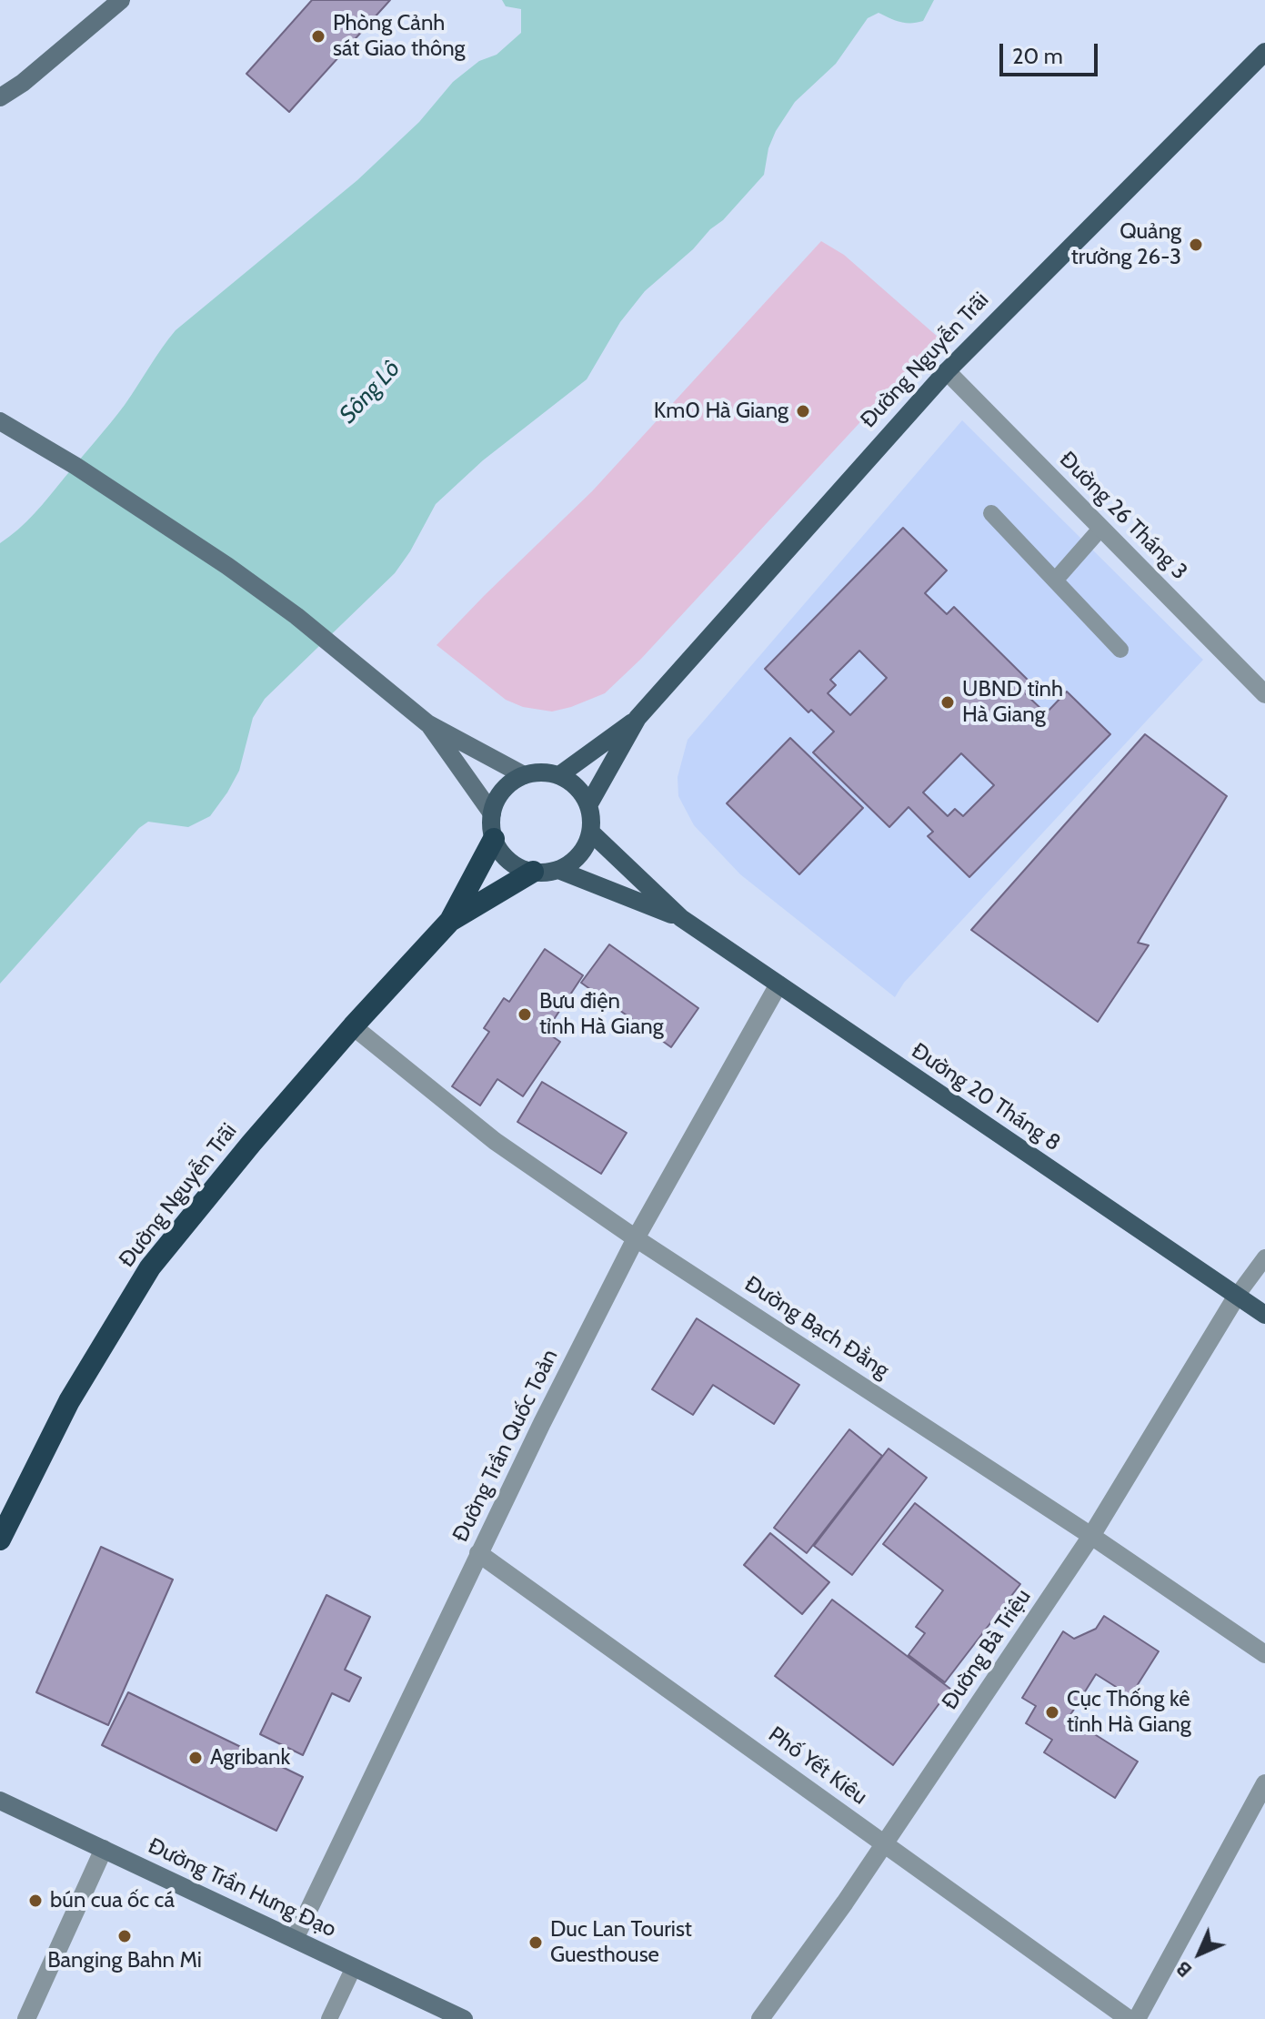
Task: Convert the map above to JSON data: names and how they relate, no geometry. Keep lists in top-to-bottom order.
{
  "streets": {
    "highway": ["Đường Nguyễn Trãi"],
    "main road": ["Đường 20 Tháng 8"],
    "street": [
      "Đường 26 Tháng 3",
      "Đường Bạch Đằng",
      "Đường Trần Quốc Toản",
      "Đường Bà Triệu",
      "Phố Yết Kiêu",
      "Đường Trần Hưng Đạo"
    ]
  },
  "crossings": [
    ["Đường Nguyễn Trãi", "Đường 26 Tháng 3"],
    ["Đường Nguyễn Trãi", "Đường 20 Tháng 8"],
    ["Đường Nguyễn Trãi", "Đường Bạch Đằng"],
    ["Đường 20 Tháng 8", "Đường Trần Quốc Toản"],
    ["Đường 20 Tháng 8", "Đường Bà Triệu"],
    ["Đường Bạch Đằng", "Đường Trần Quốc Toản"],
    ["Đường Bạch Đằng", "Đường Bà Triệu"],
    ["Đường Trần Quốc Toản", "Phố Yết Kiêu"],
    ["Đường Trần Quốc Toản", "Đường Trần Hưng Đạo"],
    ["Đường Bà Triệu", "Phố Yết Kiêu"]
  ],
  "water": ["Sông Lô"],
  "places": [
    "Phòng Cảnh sát Giao thông",
    "Quảng trường 26-3",
    "Km0 Hà Giang",
    "UBND tỉnh Hà Giang",
    "Bưu điện tỉnh Hà Giang",
    "Cục Thống kê tỉnh Hà Giang",
    "Agribank",
    "bún cua ốc cá",
    "Banging Bahn Mi",
    "Duc Lan Tourist Guesthouse"
  ],
  "scale_bar": "20 m",
  "north": "bottom left"
}
